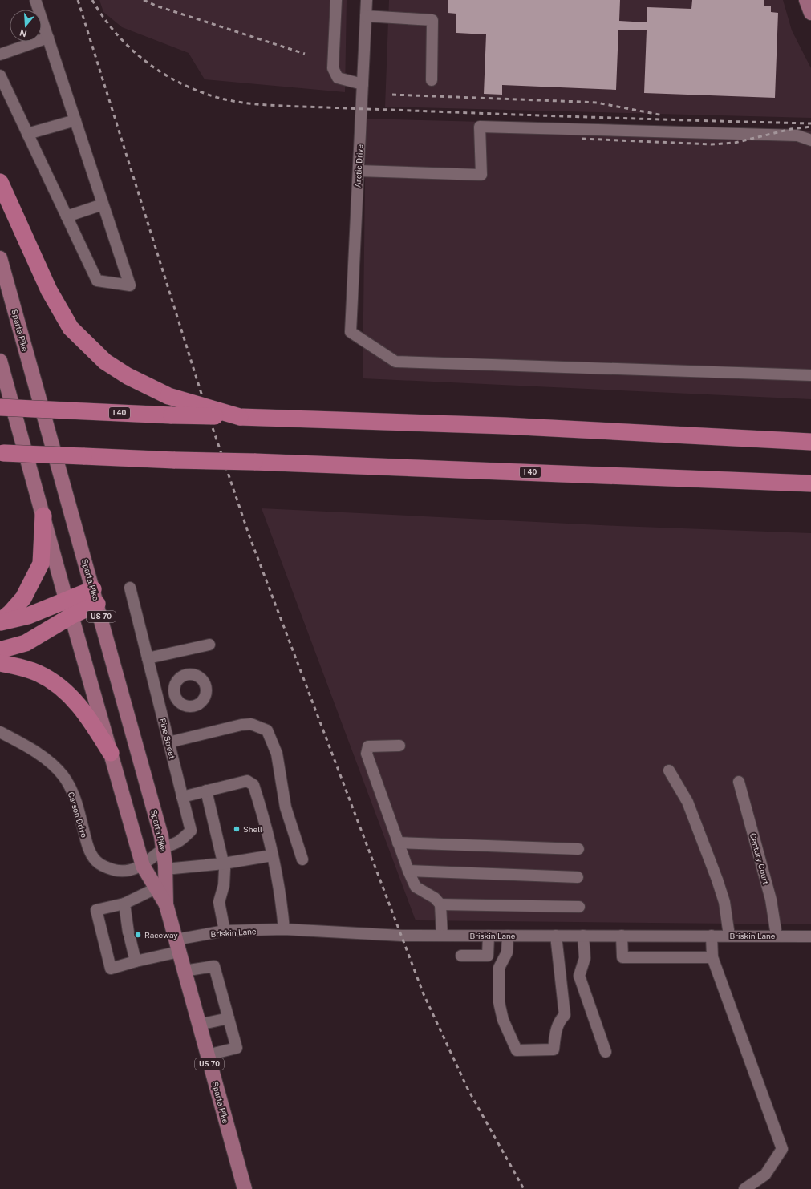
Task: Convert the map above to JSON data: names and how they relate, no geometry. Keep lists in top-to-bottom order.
{
  "streets": {
    "highway": ["I 40"],
    "main road": ["Sparta Pike", "US 70"],
    "street": [
      "Arctic Drive",
      "Pine Street",
      "Carson Drive",
      "Century Court",
      "Briskin Lane"
    ]
  },
  "crossings": [
    ["Sparta Pike", "Pine Street"],
    ["Sparta Pike", "Carson Drive"],
    ["Sparta Pike", "Briskin Lane"],
    ["Pine Street", "Carson Drive"],
    ["Century Court", "Briskin Lane"]
  ],
  "places": ["Shell", "Raceway"],
  "north": "bottom"
}
